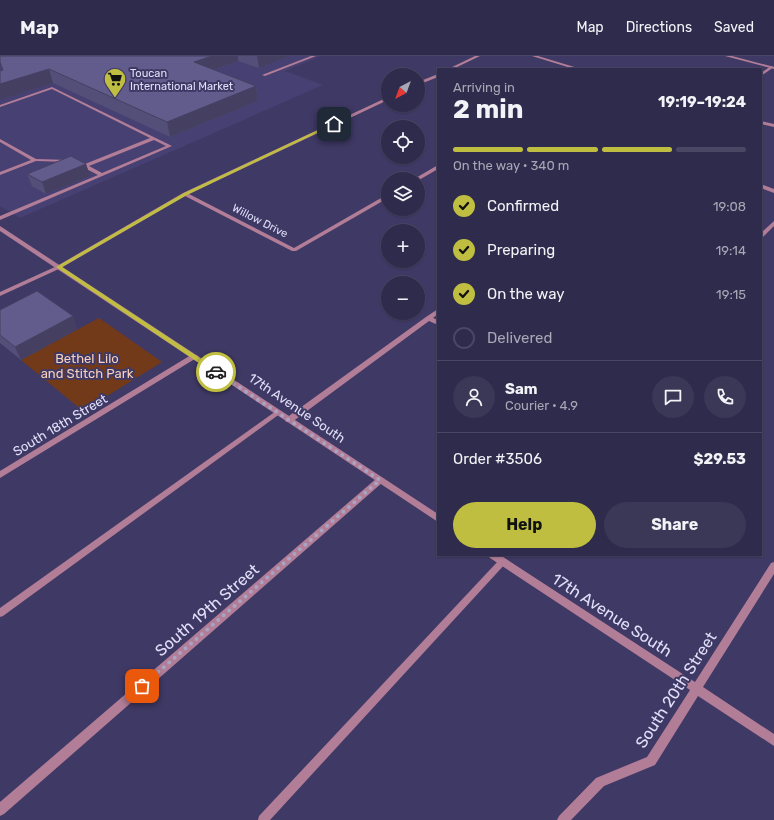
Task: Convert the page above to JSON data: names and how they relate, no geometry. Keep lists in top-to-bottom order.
{
  "streets": {
    "street": [
      "Willow Drive",
      "17th Avenue South",
      "South 18th Street",
      "South 19th Street",
      "South 20th Street"
    ]
  },
  "crossings": [
    ["17th Avenue South", "South 18th Street"],
    ["17th Avenue South", "South 19th Street"],
    ["17th Avenue South", "South 20th Street"]
  ],
  "parks": ["Bethel Lilo and Stitch Park"],
  "places": {
    "supermarket": ["Toucan International Market"]
  },
  "north": "bottom left",
  "page": {
    "header": "Map",
    "nav": ["Map", "Directions", "Saved"],
    "map_buttons": ["+", "−"],
    "heading": ["2 min", "Arriving in", "19:19–19:24"],
    "panel": [
      "Sam",
      "Courier · 4.9",
      "Order #3506",
      "$29.53"
    ],
    "bar": "On the way · 340 m",
    "list": [
      ["Confirmed", "19:08"],
      ["Preparing", "19:14"],
      ["On the way", "19:15"],
      "Delivered"
    ],
    "buttons": ["Help", "Share"]
  }
}
